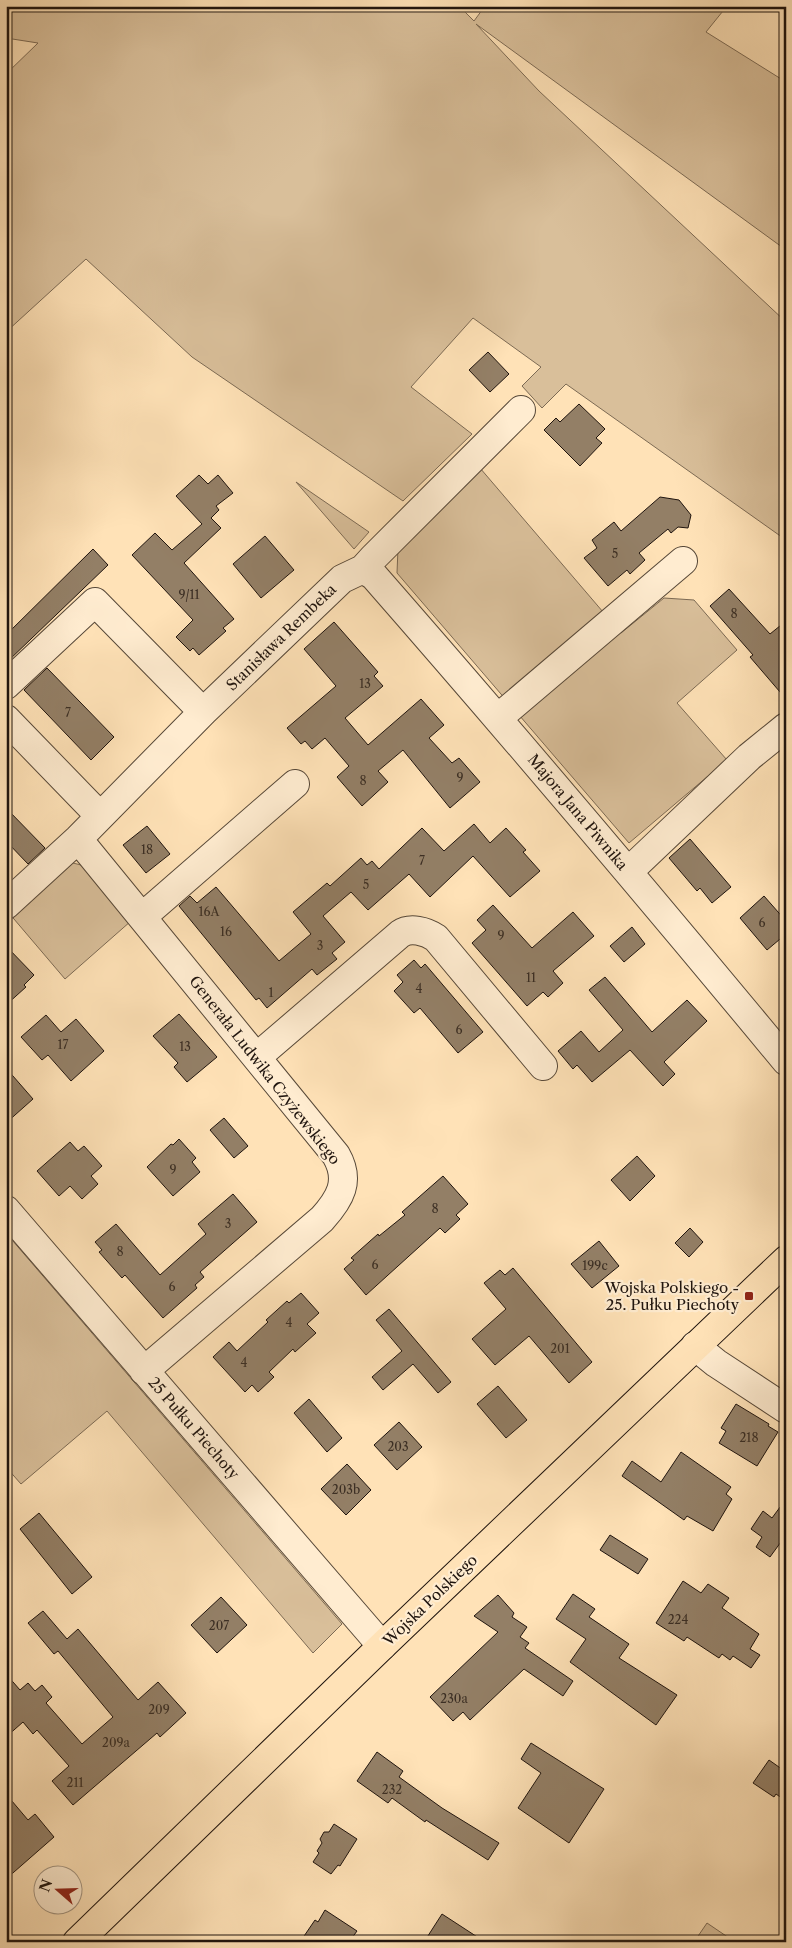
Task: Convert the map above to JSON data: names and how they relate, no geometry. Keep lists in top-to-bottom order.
{
  "streets": {
    "main road": ["Wojska Polskiego"],
    "street": [
      "Stanisława Rembeka",
      "Majora Jana Piwnika",
      "Generała Ludwika Czyżewskiego",
      "25 Pułku Piechoty"
    ]
  },
  "crossings": [
    ["Stanisława Rembeka", "Majora Jana Piwnika"],
    ["Stanisława Rembeka", "Generała Ludwika Czyżewskiego"],
    ["Generała Ludwika Czyżewskiego", "25 Pułku Piechoty"],
    ["25 Pułku Piechoty", "Wojska Polskiego"]
  ],
  "places": {
    "transit": ["Wojska Polskiego - 25. Pułku Piechoty"]
  },
  "house_numbers": [
    "5",
    "9/11",
    "8",
    "13",
    "7",
    "9",
    "8",
    "18",
    "7",
    "5",
    "16A",
    "6",
    "16",
    "9",
    "3",
    "11",
    "4",
    "1",
    "6",
    "17",
    "13",
    "9",
    "8",
    "3",
    "8",
    "6",
    "199c",
    "6",
    "4",
    "201",
    "4",
    "218",
    "203",
    "203b",
    "224",
    "207",
    "230a",
    "209",
    "209a",
    "211",
    "232"
  ],
  "north": "left"
}
